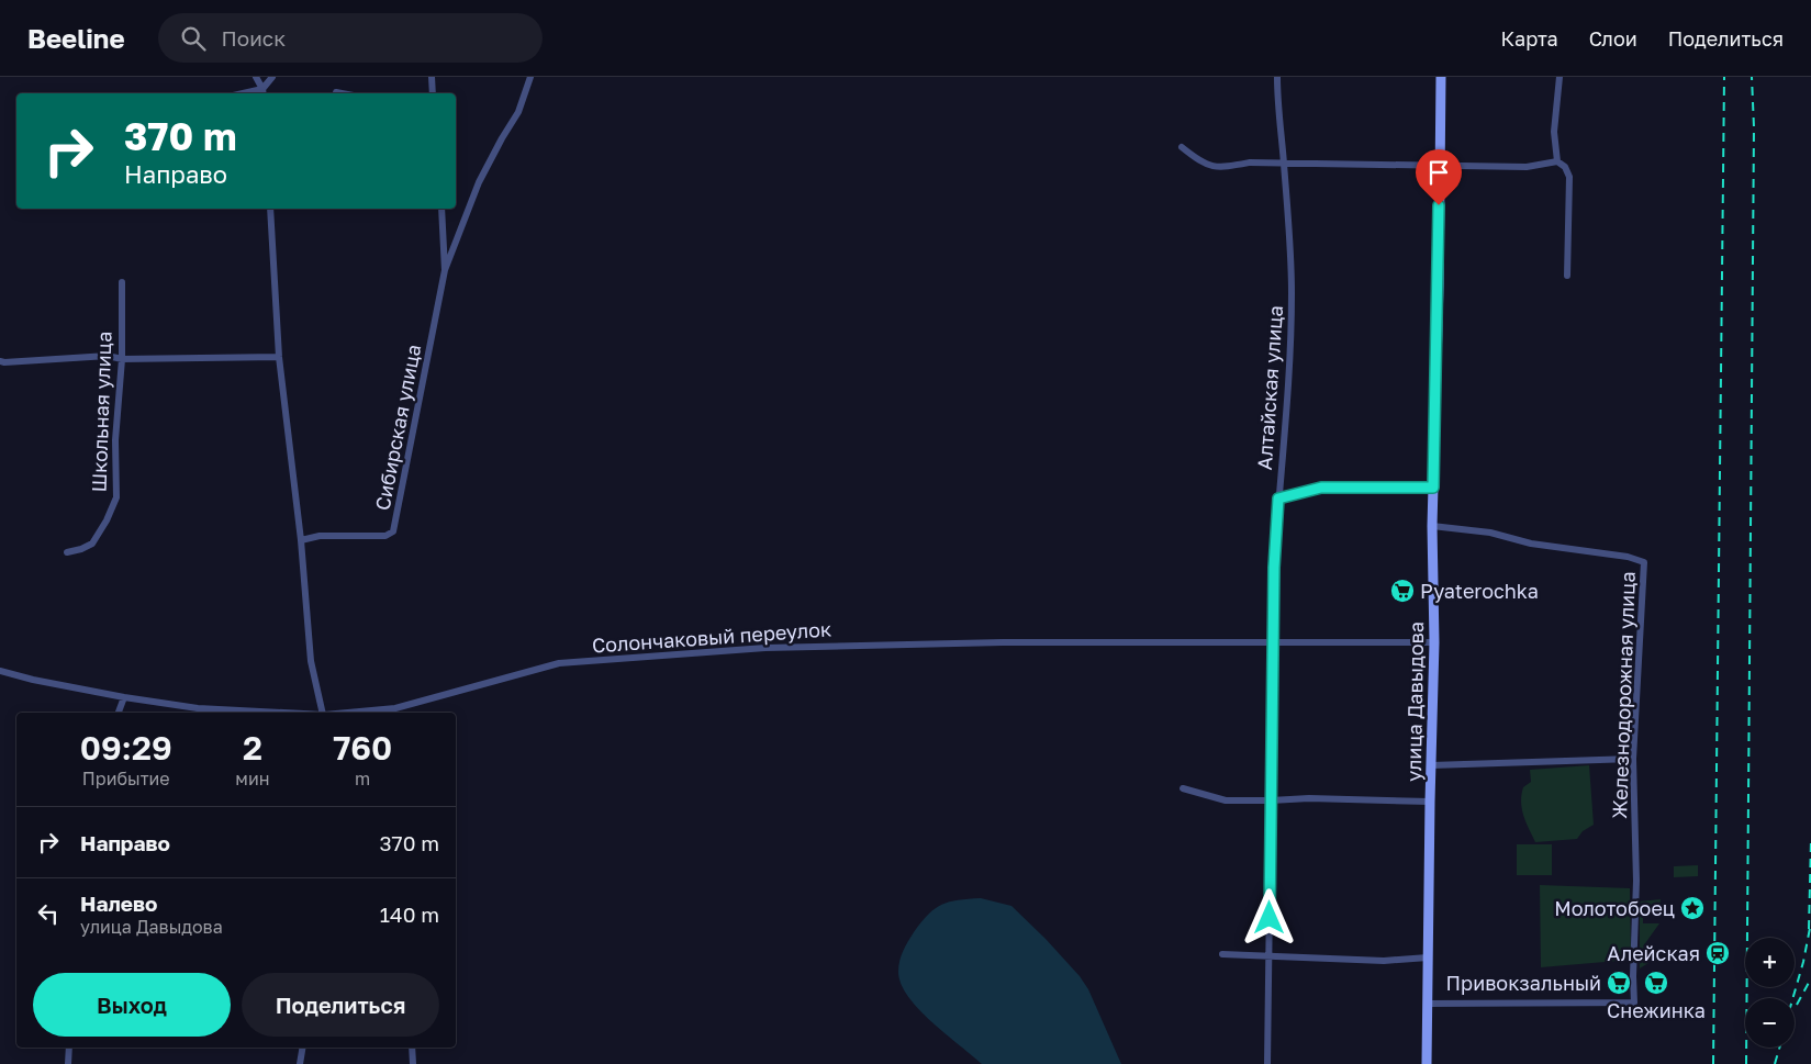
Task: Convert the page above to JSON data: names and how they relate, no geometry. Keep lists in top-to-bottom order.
{
  "streets": {
    "main road": ["улица Давыдова"],
    "street": [
      "Алтайская улица",
      "Школьная улица",
      "Сибирская улица",
      "Солончаковый переулок",
      "Железнодорожная улица"
    ]
  },
  "crossings": [
    ["Алтайская улица", "Солончаковый переулок"],
    ["Солончаковый переулок", "улица Давыдова"],
    ["Железнодорожная улица", "улица Давыдова"]
  ],
  "places": {
    "supermarket": ["Pyaterochka", "Привокзальный", "Снежинка"],
    "place": ["Молотобоец"],
    "station": ["Алейская"]
  },
  "page": {
    "header": "Beeline",
    "search": "Поиск",
    "nav": ["Карта", "Слои", "Поделиться"],
    "turn": ["370 m", "Направо"],
    "eta": [
      "09:29",
      "Прибытие",
      "2",
      "мин",
      "760",
      "m"
    ],
    "list": [
      {
        "name": "Направо",
        "value": "370 m"
      },
      {
        "name": "Налево",
        "note": "улица Давыдова",
        "value": "140 m"
      }
    ],
    "map_buttons": ["+", "−"],
    "buttons": ["Выход", "Поделиться"]
  }
}
